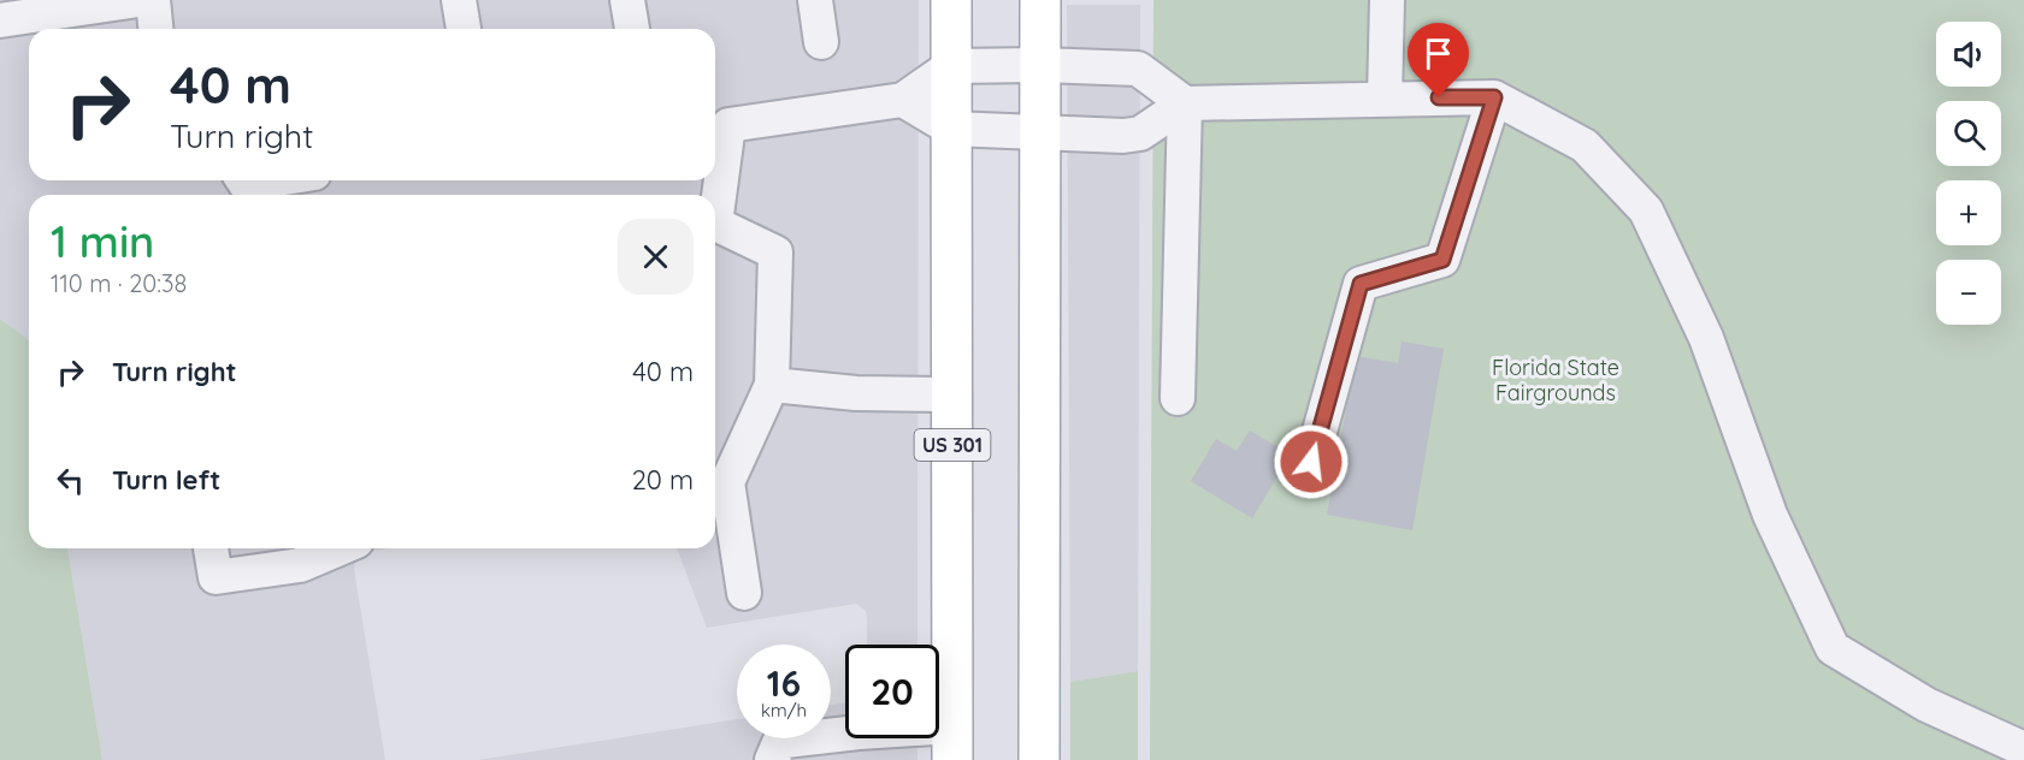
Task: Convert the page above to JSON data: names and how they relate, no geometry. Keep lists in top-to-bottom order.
{
  "streets": {
    "main road": ["US 301"]
  },
  "parks": ["Florida State Fairgrounds"],
  "page": {
    "map_buttons": ["+", "−"],
    "turn": ["40 m", "Turn right"],
    "heading": ["1 min", "110 m · 20:38"],
    "list": [
      {
        "name": "Turn right",
        "value": "40 m"
      },
      {
        "name": "Turn left",
        "value": "20 m"
      }
    ],
    "speed": "16 km/h",
    "limit": "20"
  }
}
